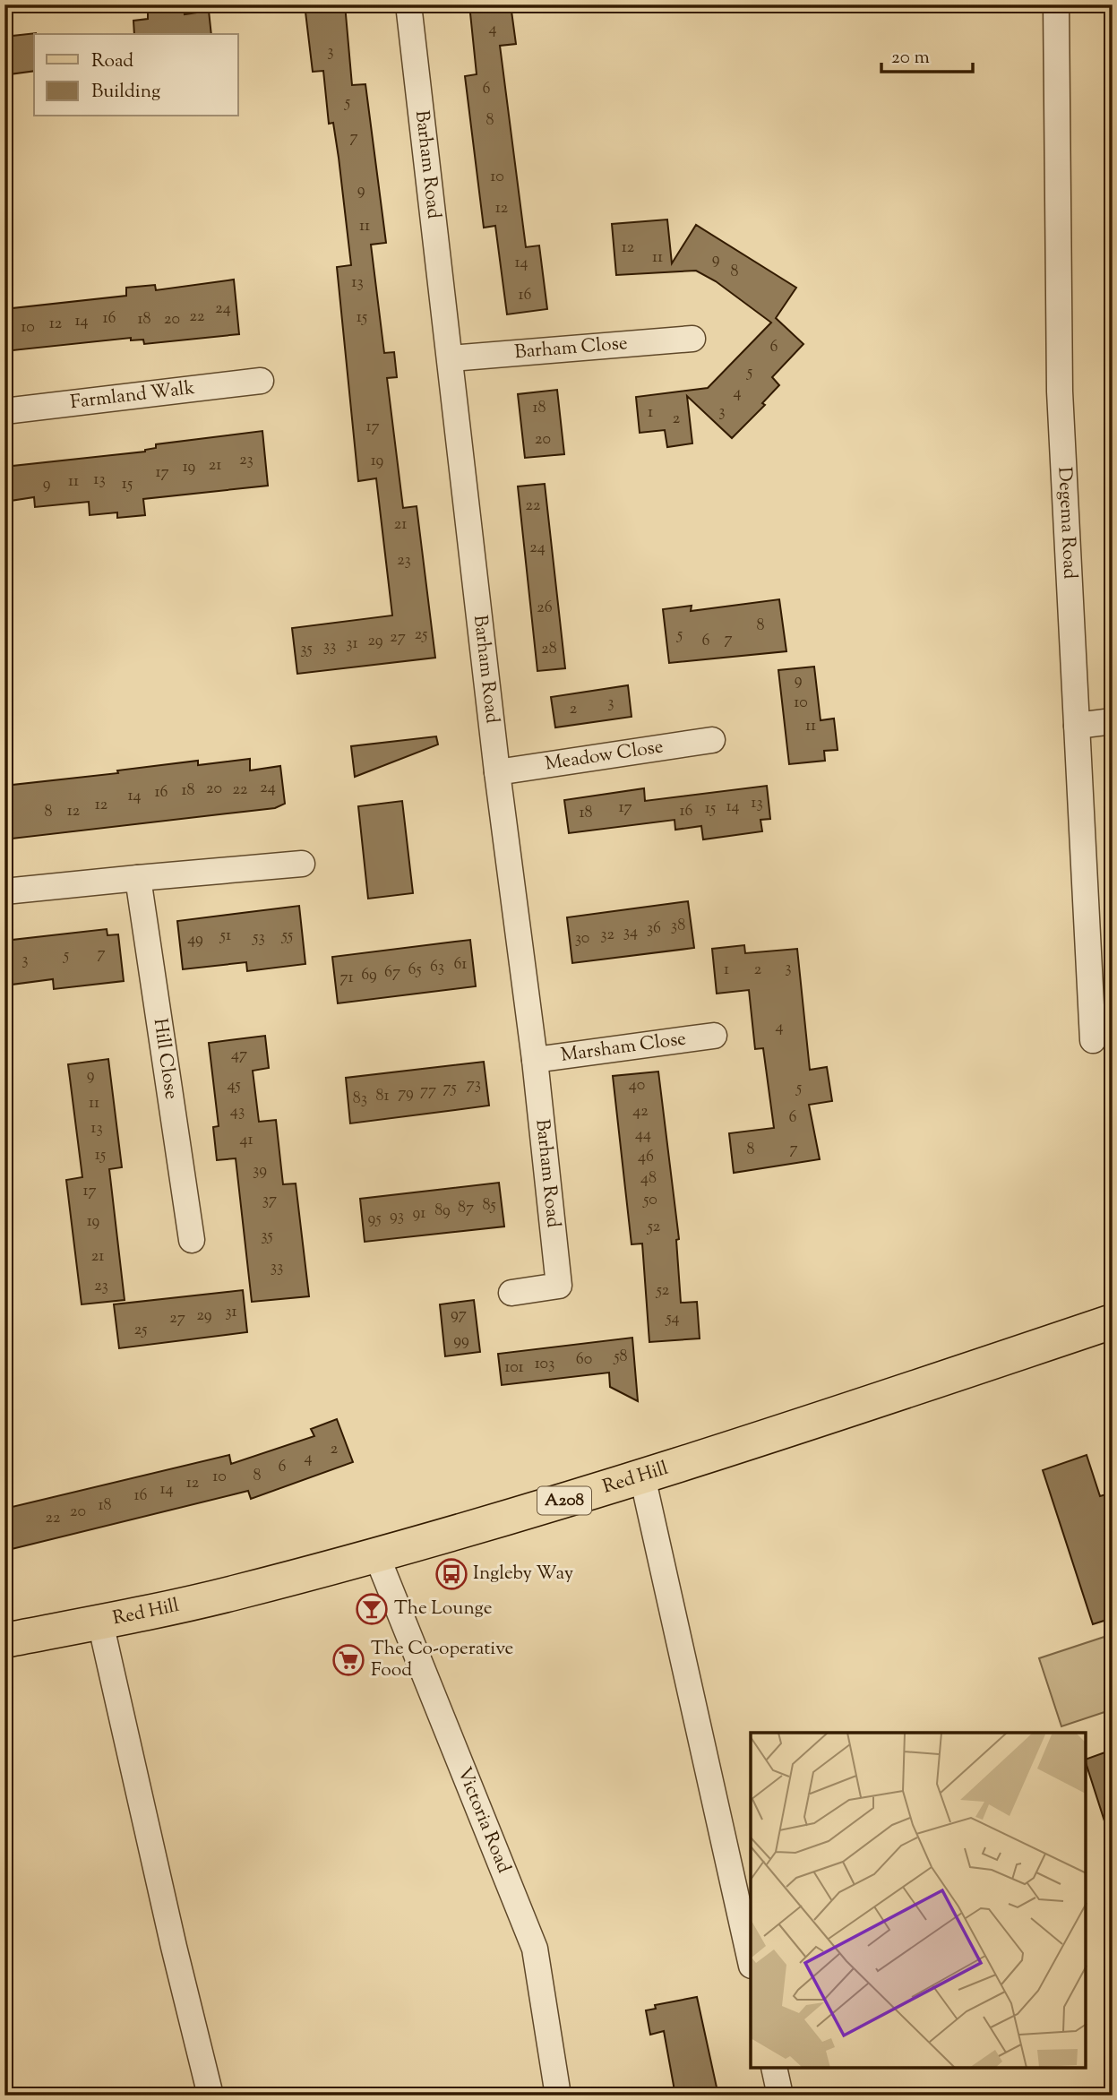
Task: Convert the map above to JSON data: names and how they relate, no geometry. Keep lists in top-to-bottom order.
{
  "streets": {
    "main road": ["Red Hill", "A208"],
    "street": [
      "Barham Road",
      "Barham Close",
      "Farmland Walk",
      "Degema Road",
      "Meadow Close",
      "Marsham Close",
      "Hill Close",
      "Victoria Road"
    ]
  },
  "crossings": [
    ["Barham Road", "Barham Close"],
    ["Barham Road", "Meadow Close"],
    ["Barham Road", "Marsham Close"],
    ["Red Hill", "Victoria Road"]
  ],
  "places": {
    "bus stop": ["Ingleby Way"],
    "bar": ["The Lounge"],
    "supermarket": ["The Co-operative Food"]
  },
  "house_numbers": [
    "4",
    "3",
    "6",
    "5",
    "8",
    "7",
    "10",
    "9",
    "12",
    "11",
    "12",
    "11",
    "9",
    "14",
    "8",
    "13",
    "16",
    "24",
    "22",
    "15",
    "16",
    "18",
    "20",
    "14",
    "12",
    "10",
    "6",
    "5",
    "4",
    "18",
    "3",
    "1",
    "2",
    "17",
    "20",
    "23",
    "19",
    "21",
    "19",
    "17",
    "13",
    "11",
    "9",
    "15",
    "22",
    "21",
    "24",
    "23",
    "26",
    "8",
    "25",
    "5",
    "27",
    "7",
    "29",
    "6",
    "31",
    "33",
    "35",
    "28",
    "9",
    "3",
    "10",
    "2",
    "11",
    "24",
    "20",
    "22",
    "18",
    "16",
    "14",
    "13",
    "12",
    "14",
    "17",
    "15",
    "12",
    "16",
    "8",
    "18",
    "38",
    "36",
    "34",
    "32",
    "51",
    "55",
    "53",
    "30",
    "49",
    "7",
    "5",
    "3",
    "61",
    "63",
    "3",
    "65",
    "1",
    "2",
    "67",
    "69",
    "71",
    "4",
    "47",
    "9",
    "73",
    "45",
    "40",
    "75",
    "5",
    "77",
    "79",
    "81",
    "83",
    "11",
    "43",
    "42",
    "6",
    "13",
    "44",
    "41",
    "7",
    "8",
    "15",
    "46",
    "39",
    "48",
    "17",
    "37",
    "50",
    "85",
    "87",
    "89",
    "91",
    "93",
    "95",
    "19",
    "52",
    "35",
    "21",
    "33",
    "23",
    "52",
    "31",
    "97",
    "29",
    "27",
    "54",
    "25",
    "99",
    "58",
    "60",
    "103",
    "101",
    "2",
    "4",
    "6",
    "8",
    "10",
    "12",
    "14",
    "16",
    "18",
    "20",
    "22"
  ],
  "legend": ["Road", "Building"],
  "scale_bar": "20 m"
}
